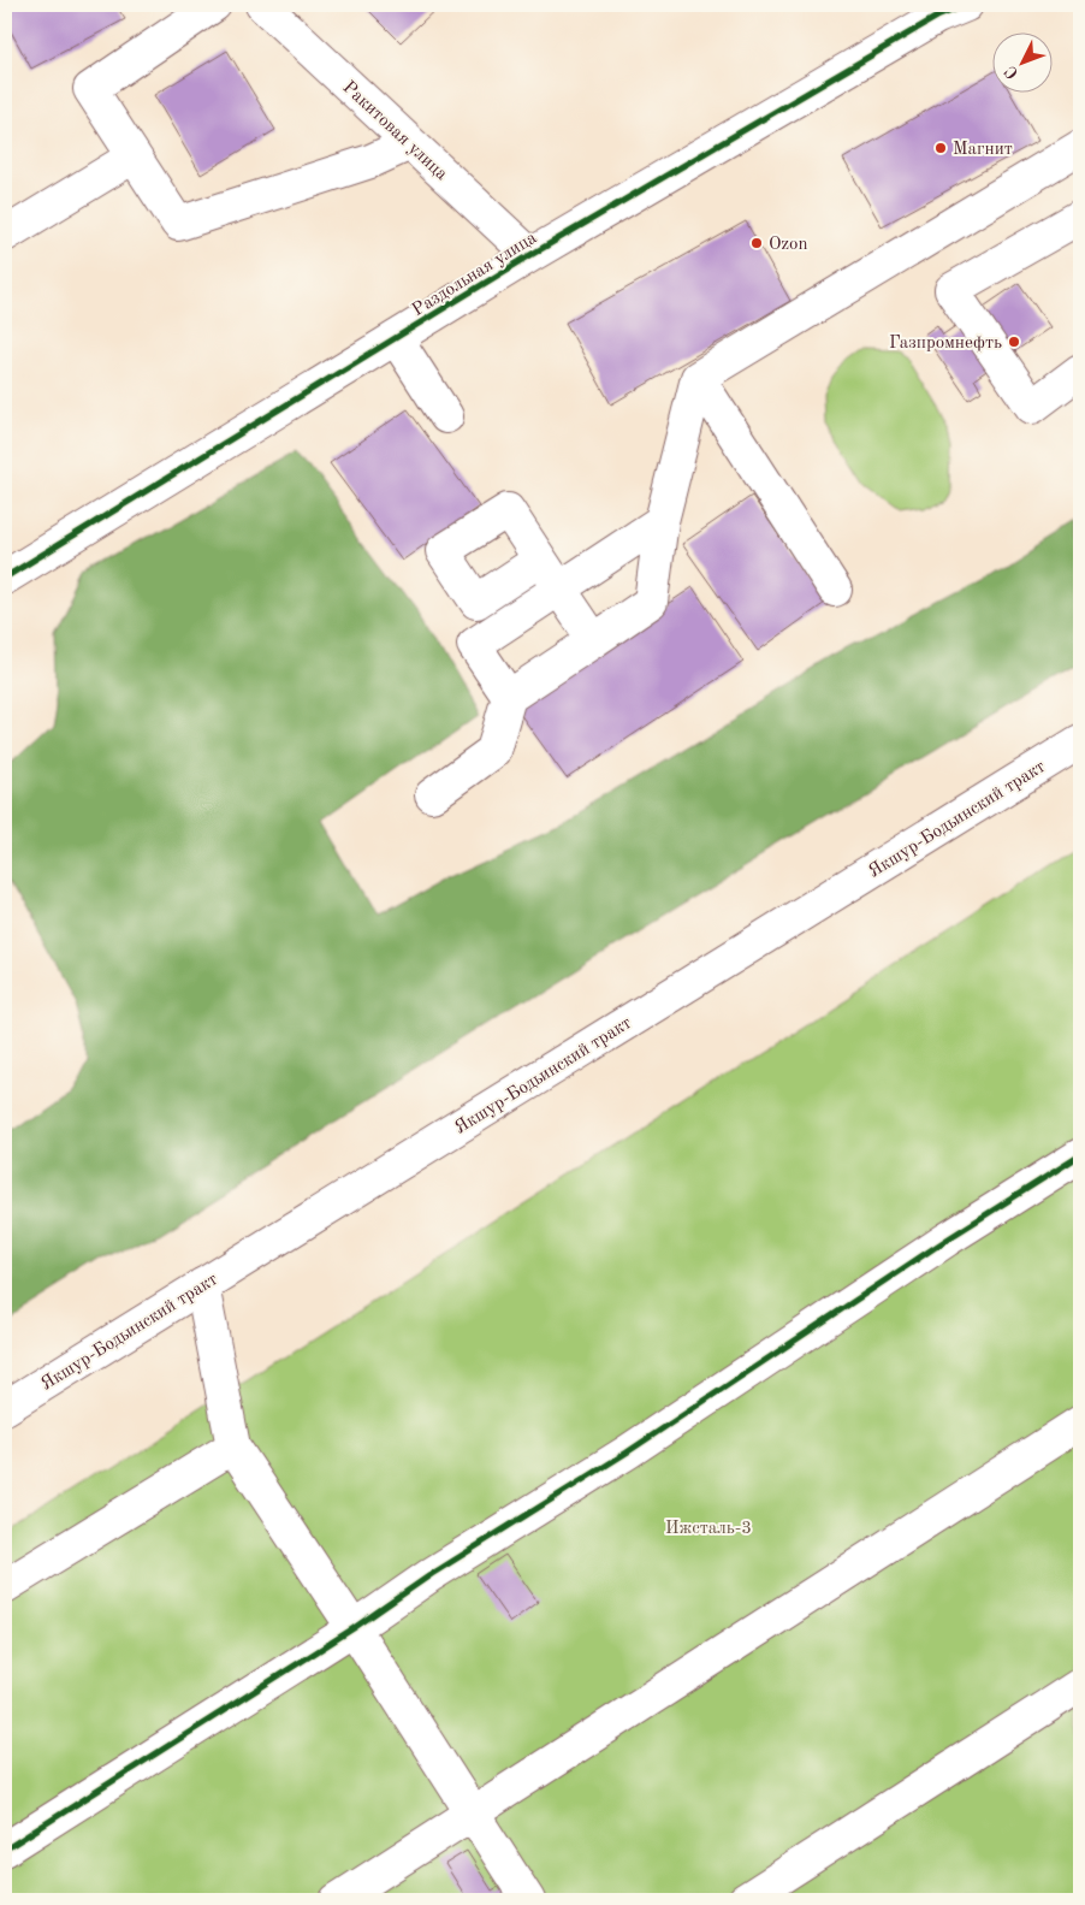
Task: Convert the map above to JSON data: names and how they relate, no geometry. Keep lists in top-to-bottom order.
{
  "streets": {
    "street": ["Ракитовая улица", "Раздольная улица", "Якшур-Бодьинский тракт"]
  },
  "crossings": [
    ["Ракитовая улица", "Раздольная улица"]
  ],
  "parks": ["Ижсталь-3"],
  "places": ["Магнит", "Ozon", "Газпромнефть"],
  "north": "bottom left"
}
